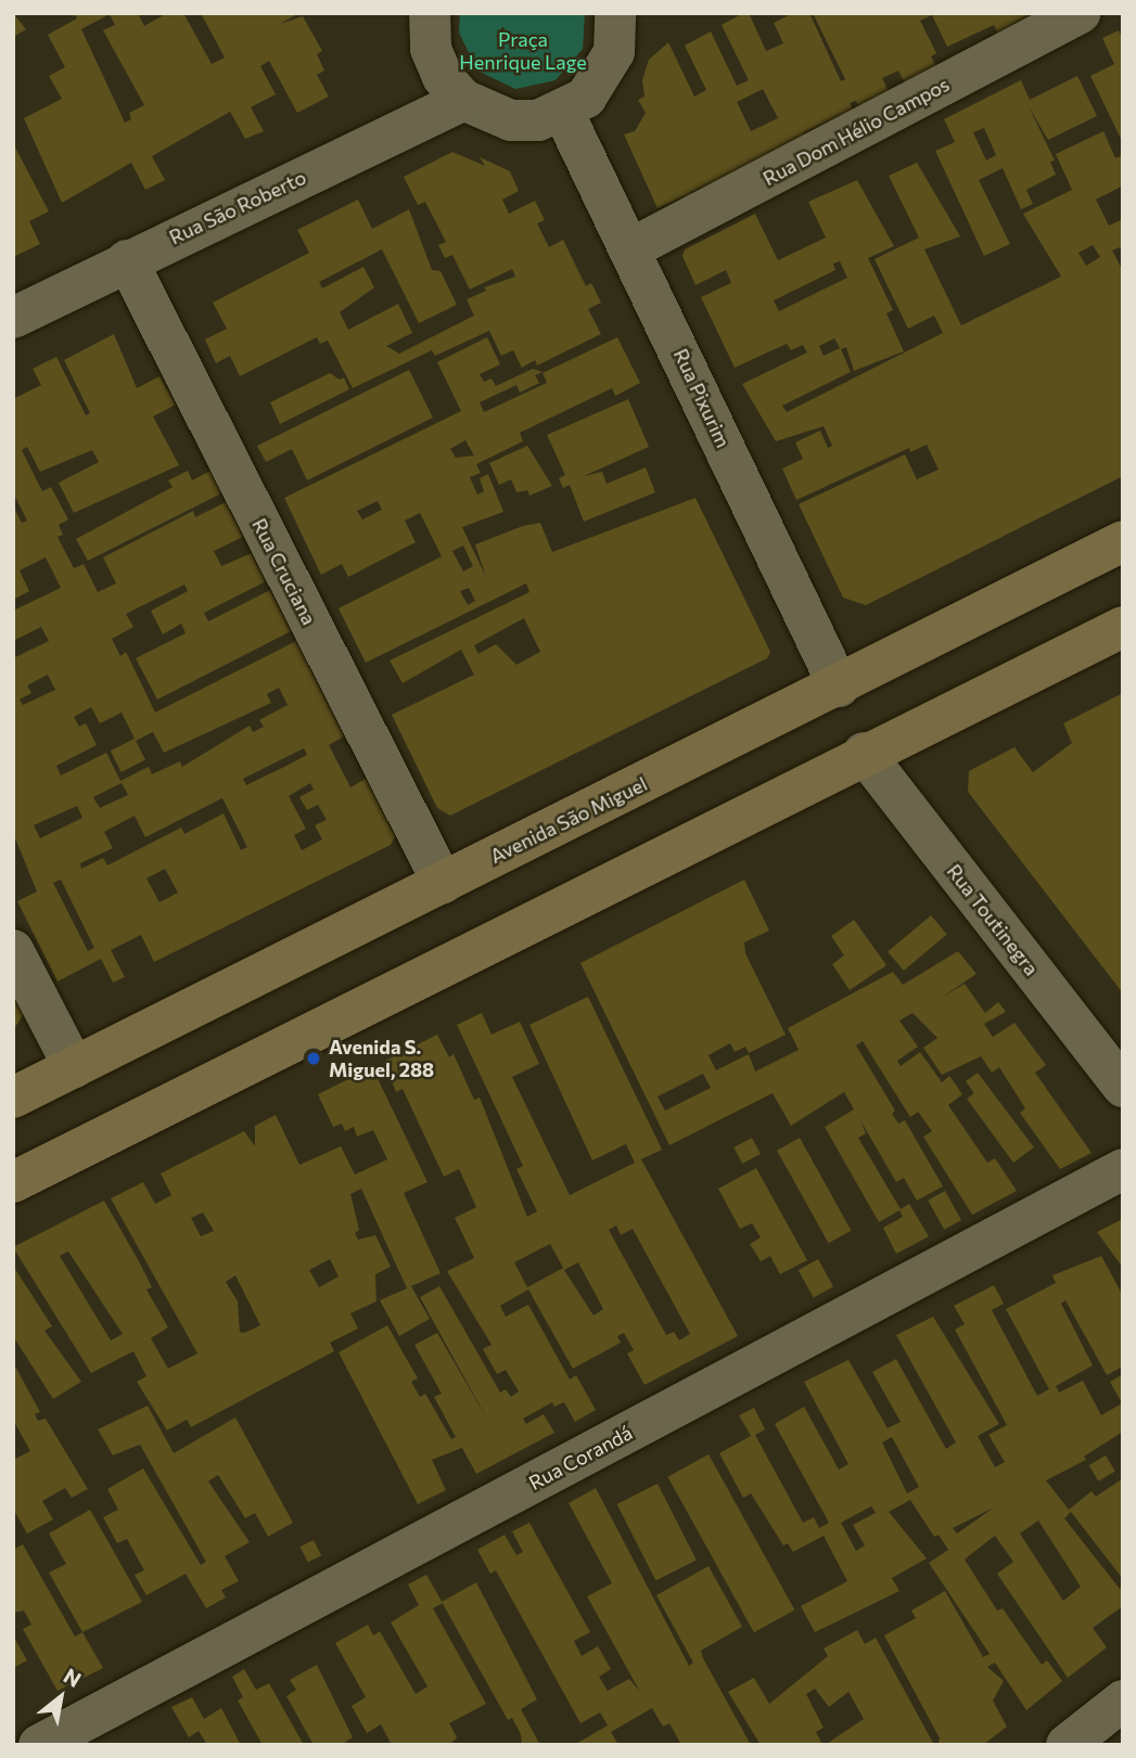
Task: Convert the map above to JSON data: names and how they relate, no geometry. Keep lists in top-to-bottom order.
{
  "streets": {
    "main road": ["Avenida São Miguel"],
    "street": [
      "Rua Dom Hélio Campos",
      "Rua São Roberto",
      "Rua Pixurim",
      "Rua Cruciana",
      "Rua Toutinegra",
      "Rua Corandá"
    ]
  },
  "crossings": [
    ["Rua Dom Hélio Campos", "Rua Pixurim"],
    ["Rua São Roberto", "Rua Cruciana"],
    ["Rua Pixurim", "Avenida São Miguel"],
    ["Rua Cruciana", "Avenida São Miguel"]
  ],
  "parks": ["Praça Henrique Lage"],
  "places": ["Avenida S. Miguel, 288"],
  "north": "top right"
}
